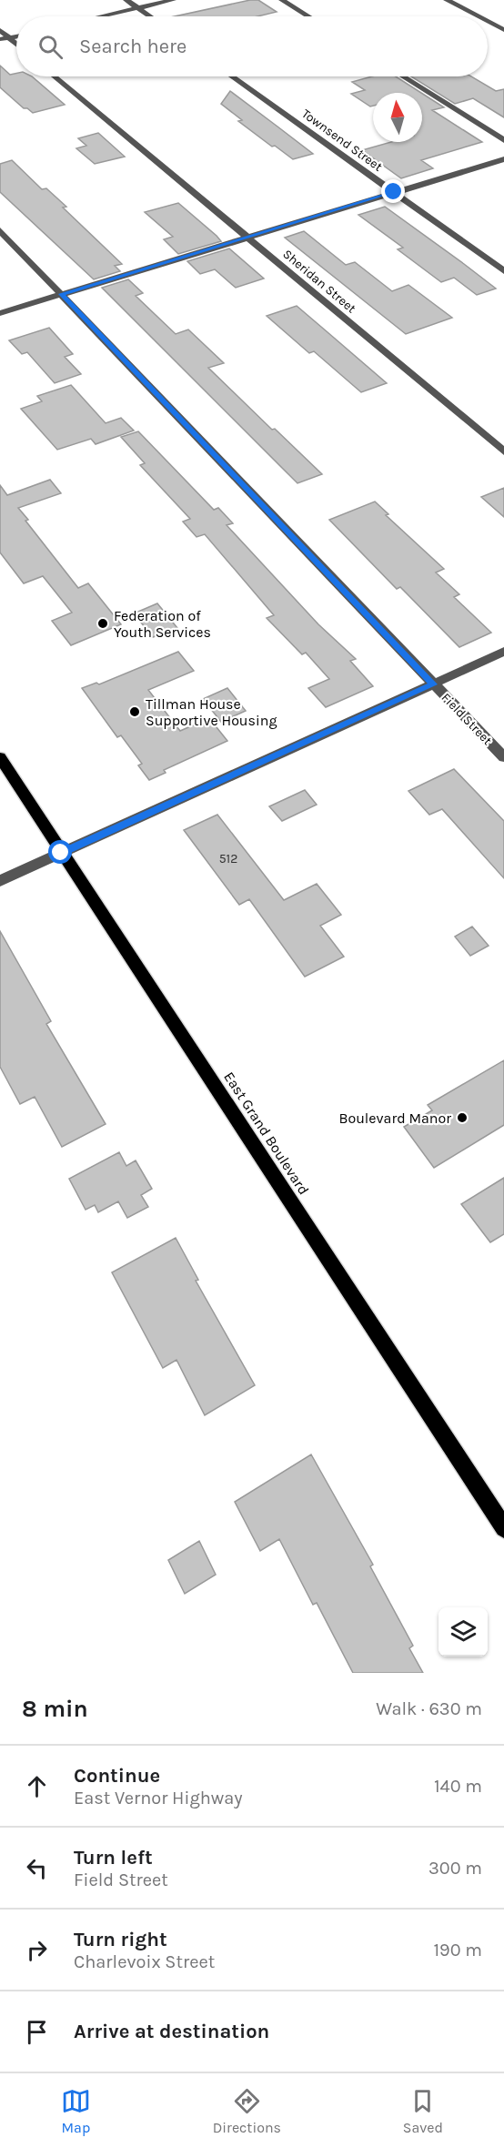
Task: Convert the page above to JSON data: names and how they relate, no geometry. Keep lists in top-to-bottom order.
{
  "streets": {
    "main road": ["East Grand Boulevard"],
    "street": ["Townsend Street", "Sheridan Street", "Field Street"]
  },
  "places": ["Federation of Youth Services", "Tillman House Supportive Housing", "Boulevard Manor"],
  "house_numbers": ["512"],
  "north": "top",
  "page": {
    "search": "Search here",
    "heading": ["8 min", "Walk · 630 m"],
    "list": [
      ["Continue", "East Vernor Highway", "140 m"],
      ["Turn left", "Field Street", "300 m"],
      ["Turn right", "Charlevoix Street", "190 m"],
      "Arrive at destination"
    ],
    "nav": ["Map", "Directions", "Saved"]
  }
}
